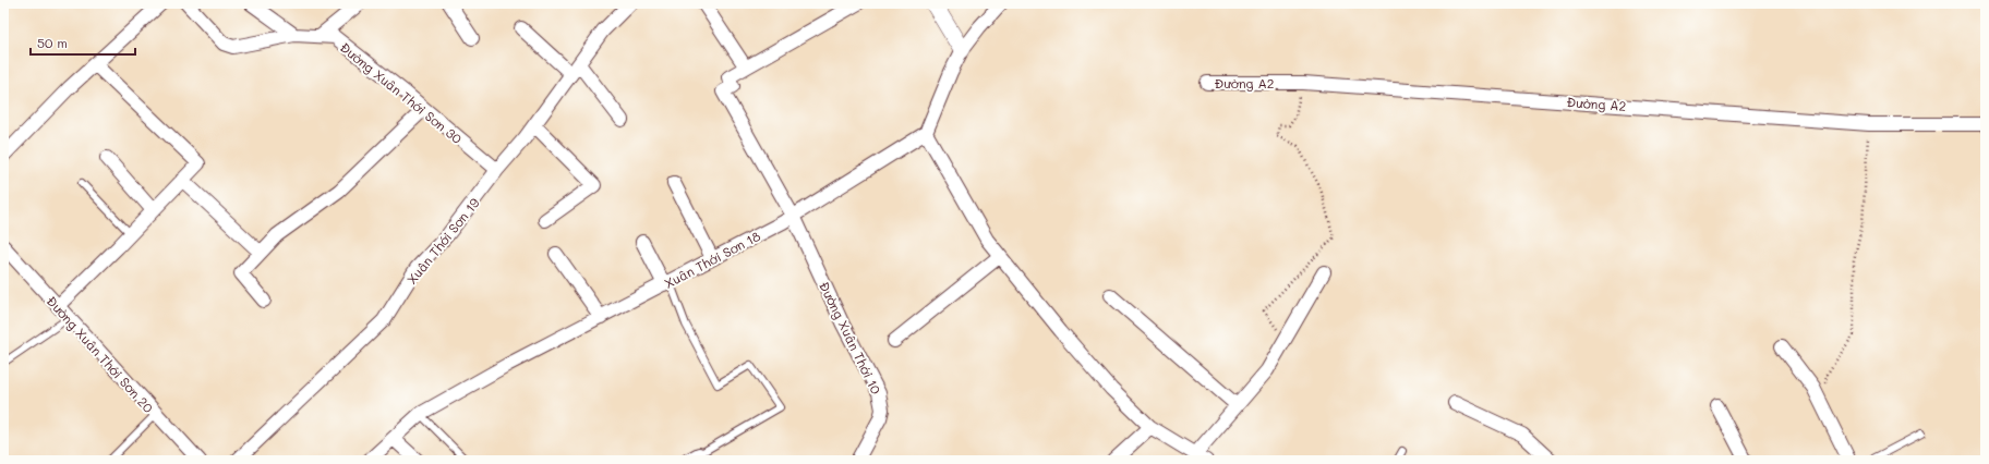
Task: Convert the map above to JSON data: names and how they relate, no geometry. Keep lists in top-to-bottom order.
{
  "streets": {
    "street": [
      "Đường A2",
      "Đường Xuân Thới Sơn 30",
      "Xuân Thới Sơn 19",
      "Xuân Thới Sơn 18",
      "Đường Xuân Thới 10",
      "Đường Xuân Thới Sơn 20"
    ]
  },
  "crossings": [
    ["Đường Xuân Thới Sơn 30", "Xuân Thới Sơn 19"],
    ["Xuân Thới Sơn 18", "Đường Xuân Thới 10"]
  ],
  "scale_bar": "50 m"
}
